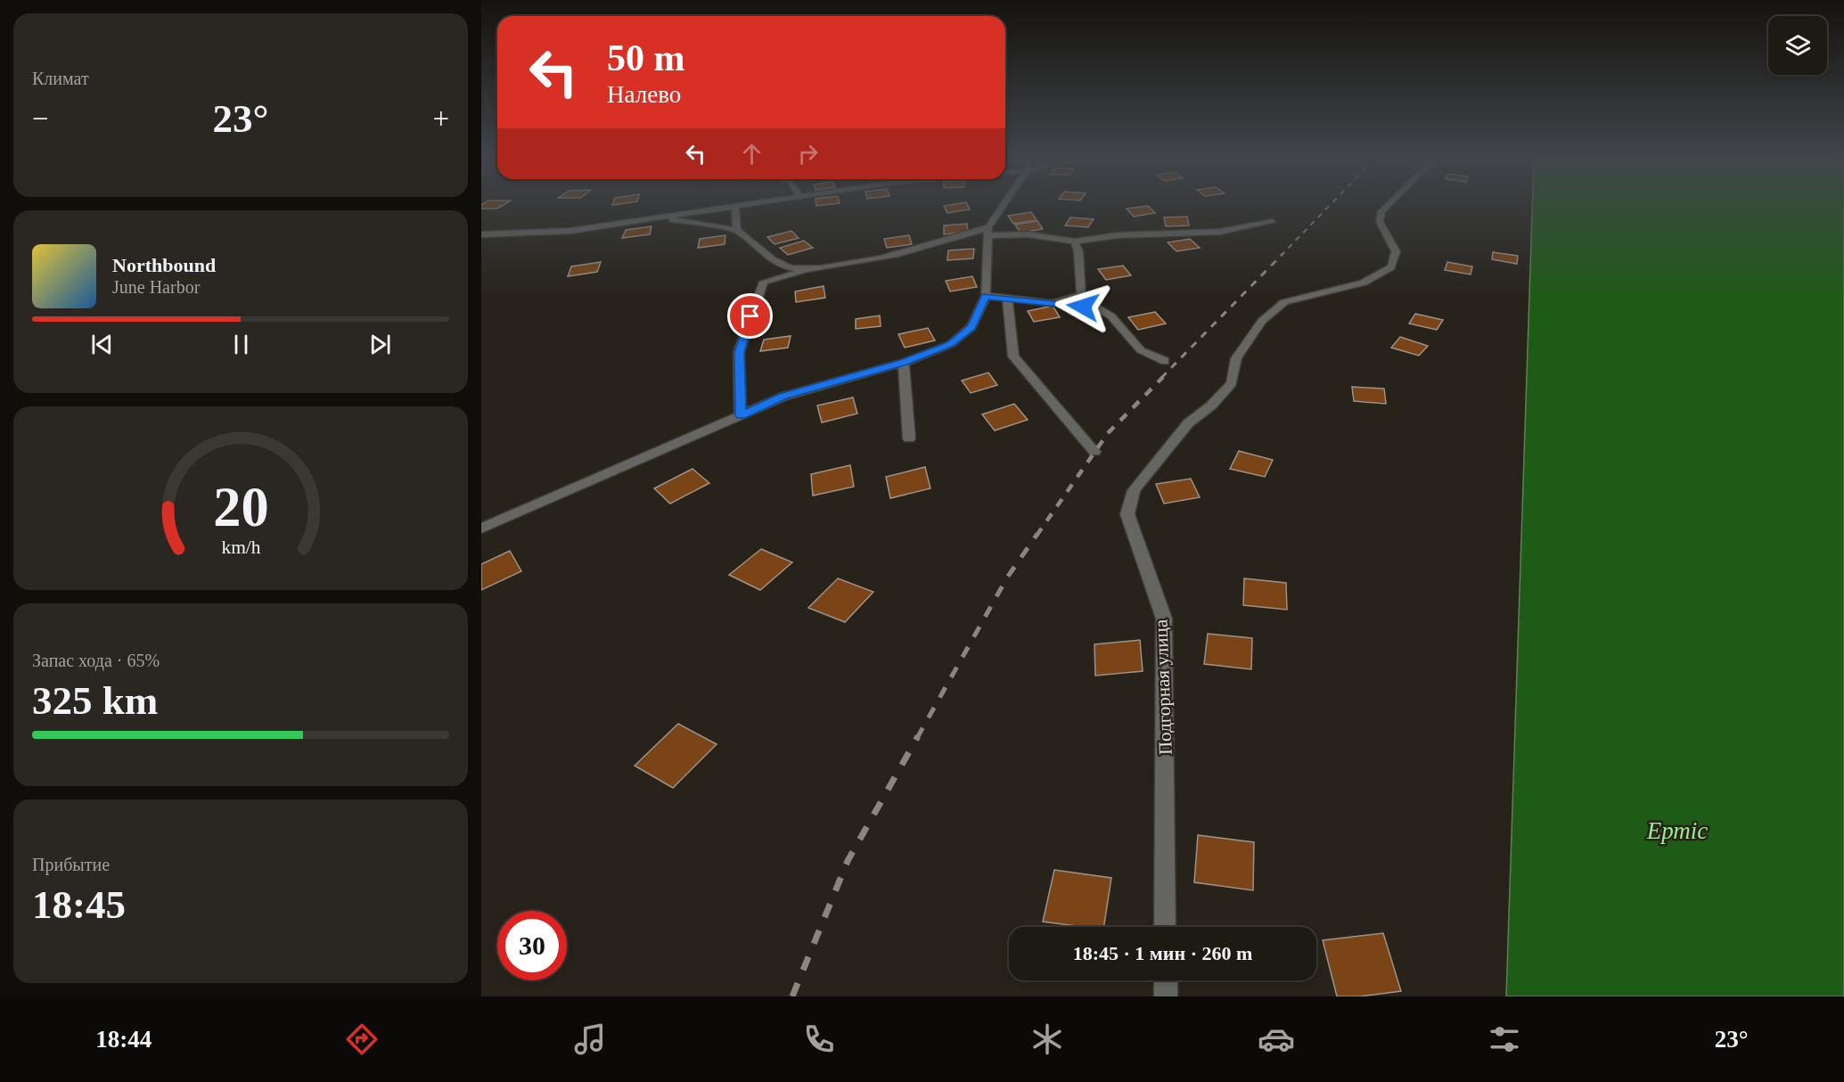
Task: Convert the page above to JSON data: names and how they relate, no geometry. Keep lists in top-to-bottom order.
{
  "streets": {
    "street": ["Подгорная улица"]
  },
  "water": ["Ертіс"],
  "page": {
    "tile": [
      "Климат",
      ["Запас хода · 65%", "325 km"],
      ["Прибытие", "18:45"]
    ],
    "turn": ["50 m", "Налево"],
    "heat": ["−", "23°", "+"],
    "song": ["Northbound", "June Harbor"],
    "limit": "30",
    "trip": "18:45 · 1 мин · 260 m",
    "tabs": ["18:44", "23°"],
    "gauge": ["20", "km/h"]
  }
}
